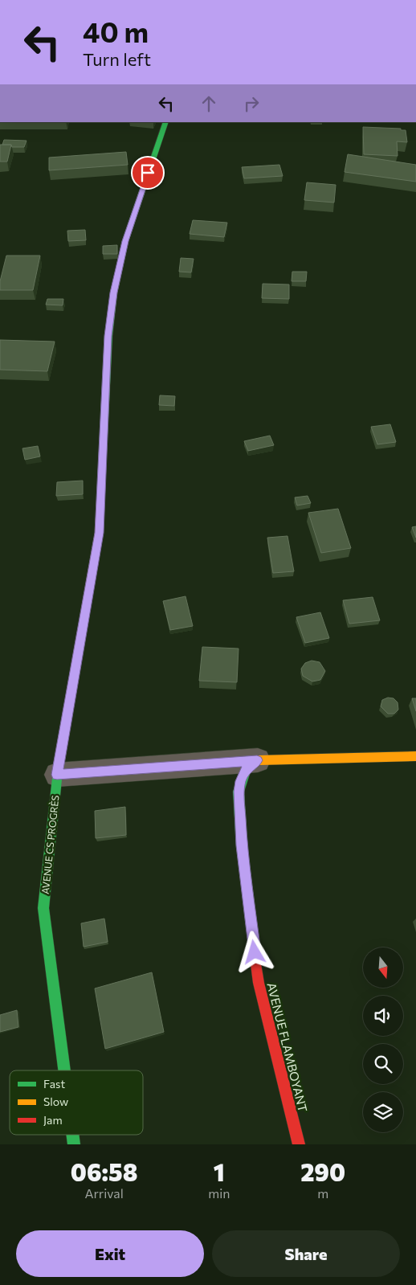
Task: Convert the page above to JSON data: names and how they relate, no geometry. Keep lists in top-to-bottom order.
{
  "streets": {
    "street": ["AVENUE CS PROGRÈS", "AVENUE FLAMBOYANT"]
  },
  "legend": ["Fast", "Slow", "Jam"],
  "north": "bottom",
  "page": {
    "turn": ["40 m", "Turn left"],
    "eta": [
      "06:58",
      "Arrival",
      "1",
      "min",
      "290",
      "m"
    ],
    "buttons": ["Exit", "Share"]
  }
}
